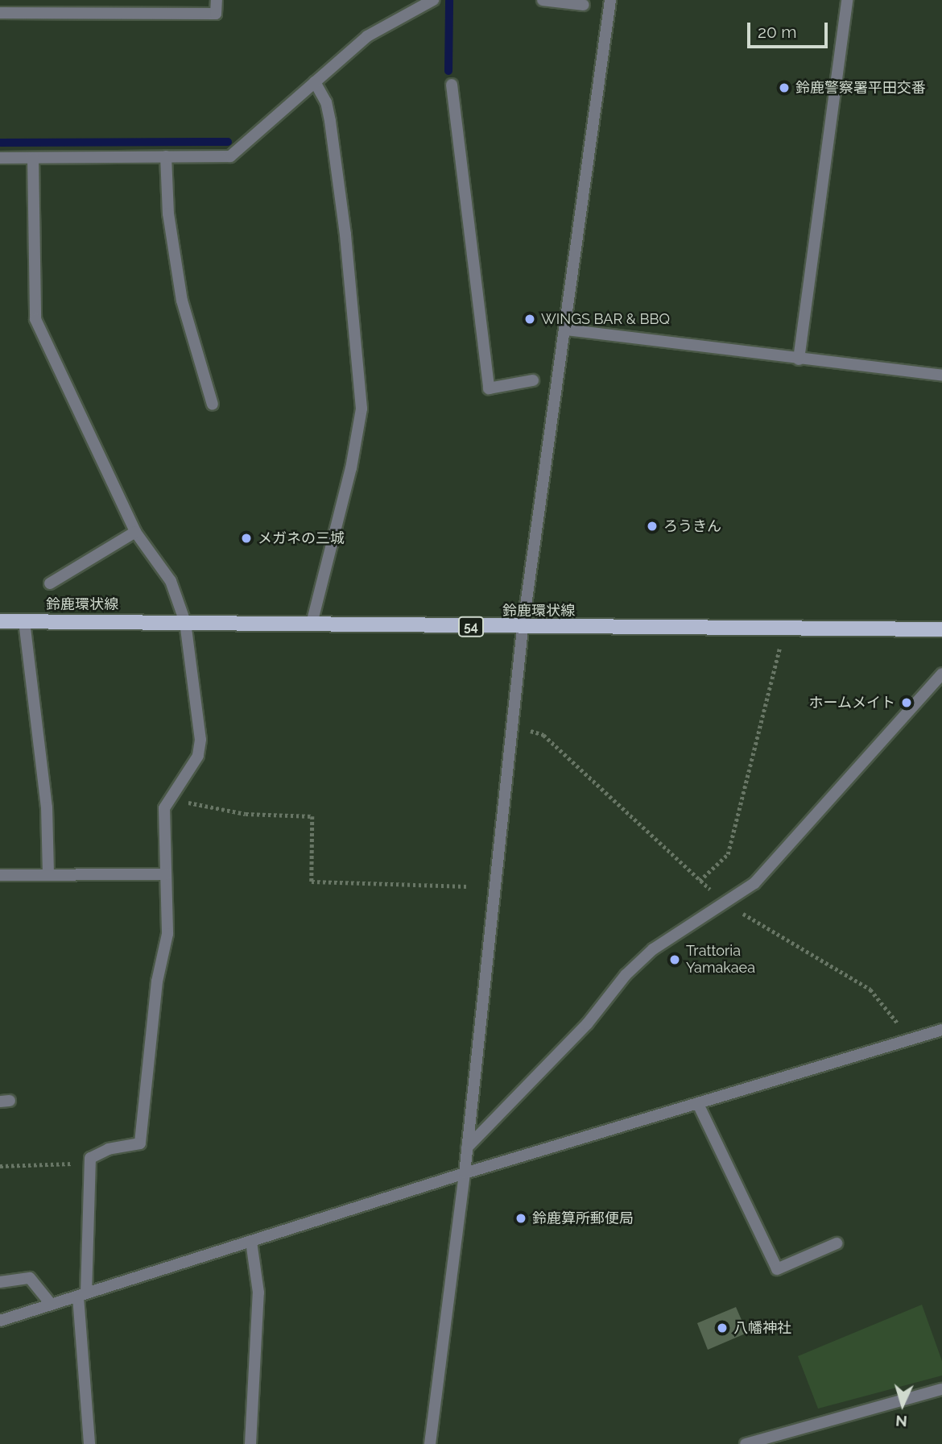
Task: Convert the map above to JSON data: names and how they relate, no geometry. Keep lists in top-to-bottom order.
{
  "streets": {
    "main road": ["鈴鹿環状線", "54"]
  },
  "places": [
    "鈴鹿警察署平田交番",
    "WINGS BAR & BBQ",
    "ろうきん",
    "メガネの三城",
    "ホームメイト",
    "Trattoria Yamakaea",
    "鈴鹿算所郵便局",
    "八幡神社"
  ],
  "scale_bar": "20 m",
  "north": "bottom"
}
